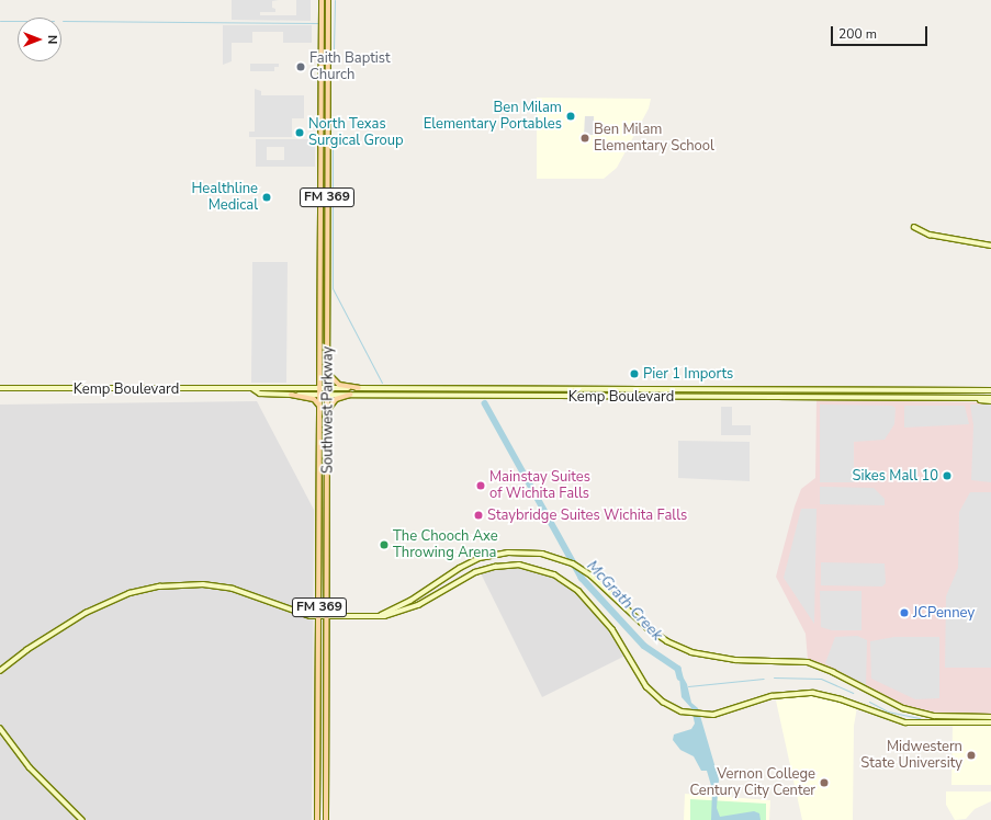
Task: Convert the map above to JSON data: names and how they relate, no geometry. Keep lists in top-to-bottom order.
{
  "streets": {
    "main road": ["FM 369", "Southwest Parkway"],
    "street": ["Kemp Boulevard"]
  },
  "crossings": [
    ["Kemp Boulevard", "Southwest Parkway"]
  ],
  "water": ["McGrath Creek"],
  "places": [
    "Faith Baptist Church",
    "Ben Milam Elementary Portables",
    "North Texas Surgical Group",
    "Ben Milam Elementary School",
    "Healthline Medical",
    "Pier 1 Imports",
    "Sikes Mall 10",
    "Mainstay Suites of Wichita Falls",
    "Staybridge Suites Wichita Falls",
    "The Chooch Axe Throwing Arena",
    "JCPenney",
    "Midwestern State University",
    "Vernon College Century City Center"
  ],
  "scale_bar": "200 m",
  "north": "right"
}
